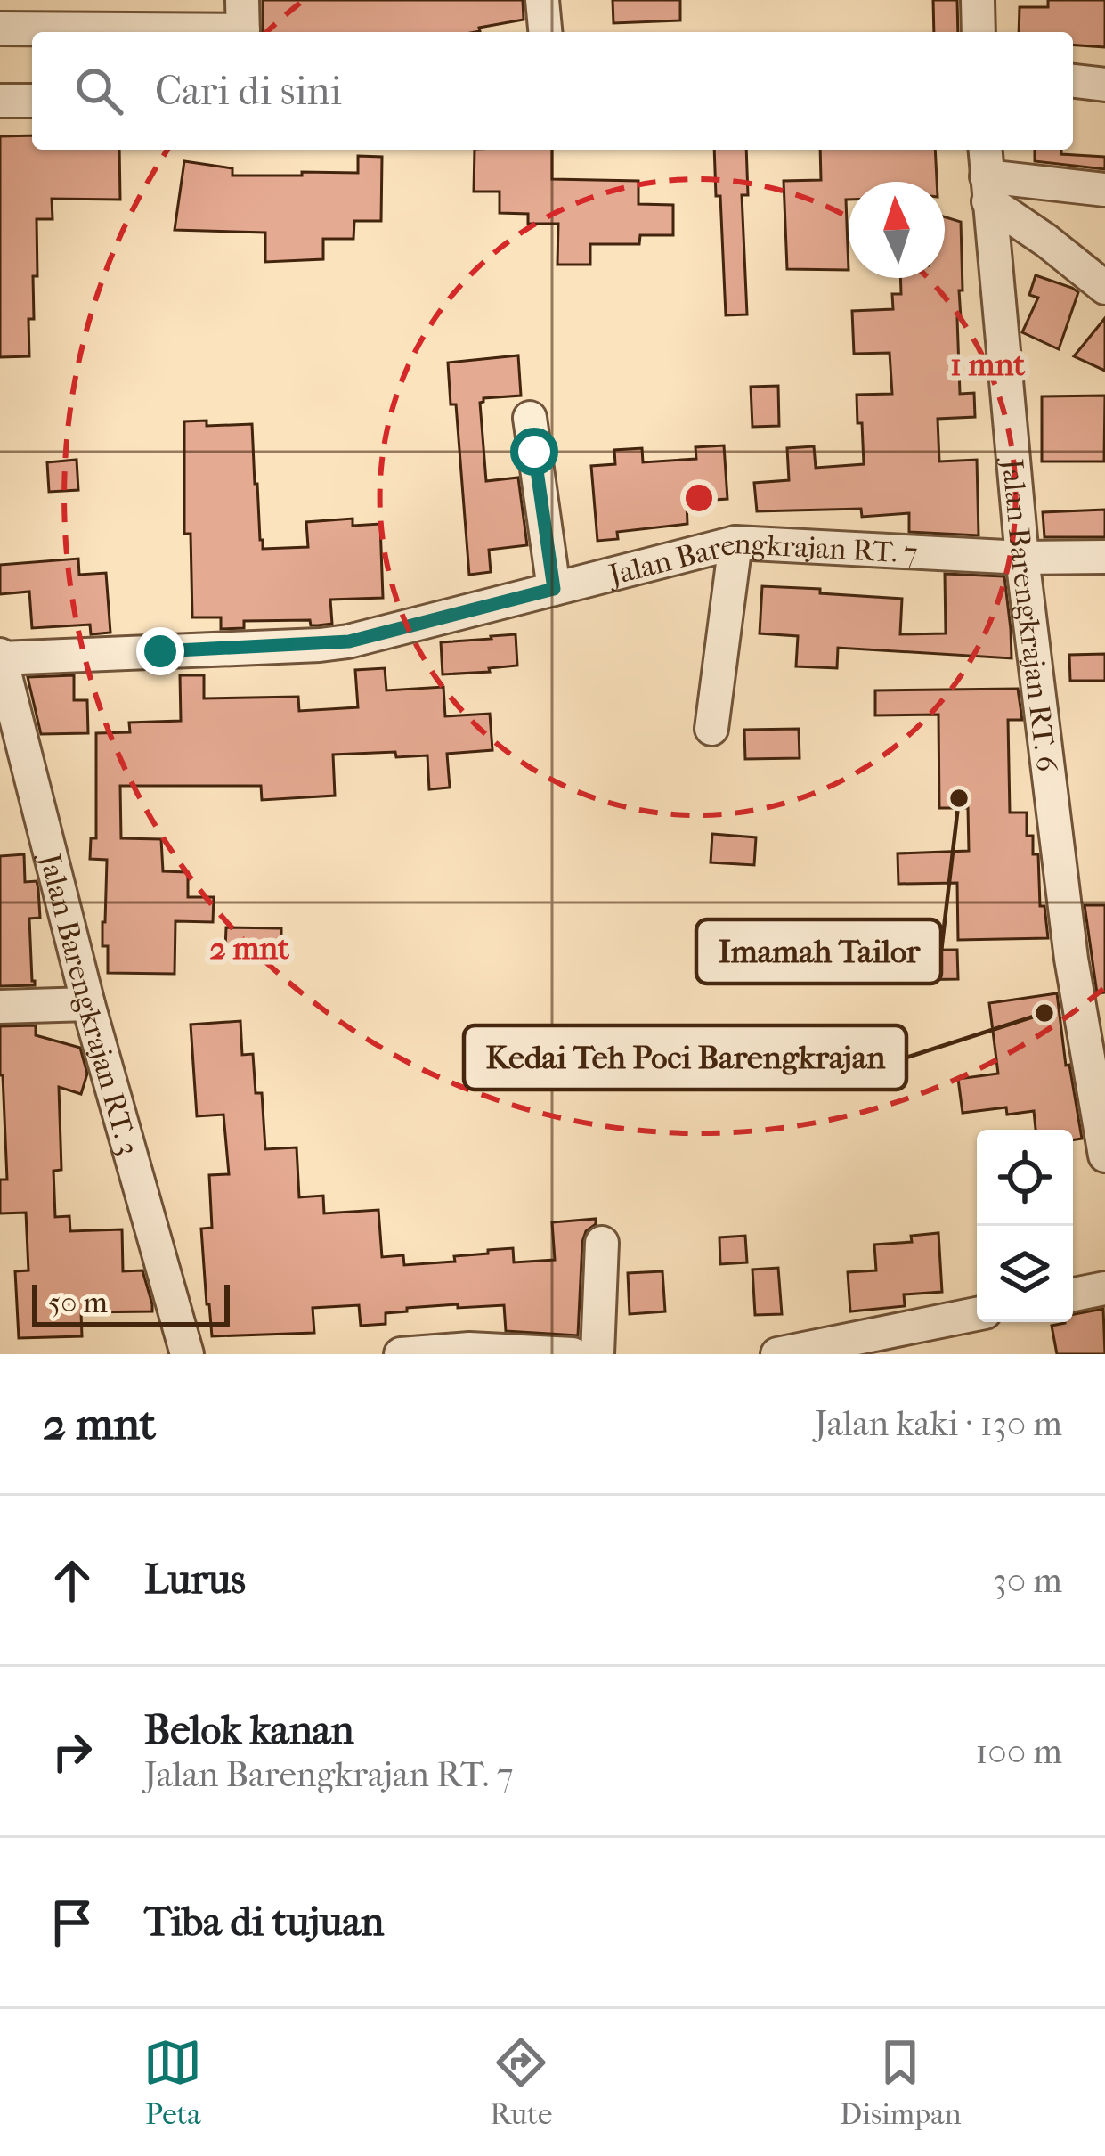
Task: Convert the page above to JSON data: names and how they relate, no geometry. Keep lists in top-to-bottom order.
{
  "streets": {
    "street": ["Jalan Barengkrajan RT. 7", "Jalan Barengkrajan RT. 6", "Jalan Barengkrajan RT. 3"]
  },
  "crossings": [
    ["Jalan Barengkrajan RT. 7", "Jalan Barengkrajan RT. 6"],
    ["Jalan Barengkrajan RT. 7", "Jalan Barengkrajan RT. 3"]
  ],
  "places": ["Imamah Tailor", "Kedai Teh Poci Barengkrajan"],
  "scale_bar": "50 m",
  "north": "top",
  "page": {
    "search": "Cari di sini",
    "scale": "50 m",
    "heading": ["2 mnt", "Jalan kaki · 130 m"],
    "list": [
      ["Lurus", "30 m"],
      ["Belok kanan", "Jalan Barengkrajan RT. 7", "100 m"],
      "Tiba di tujuan"
    ],
    "nav": ["Peta", "Rute", "Disimpan"]
  },
  "rings": ["1 mnt", "2 mnt"]
}
